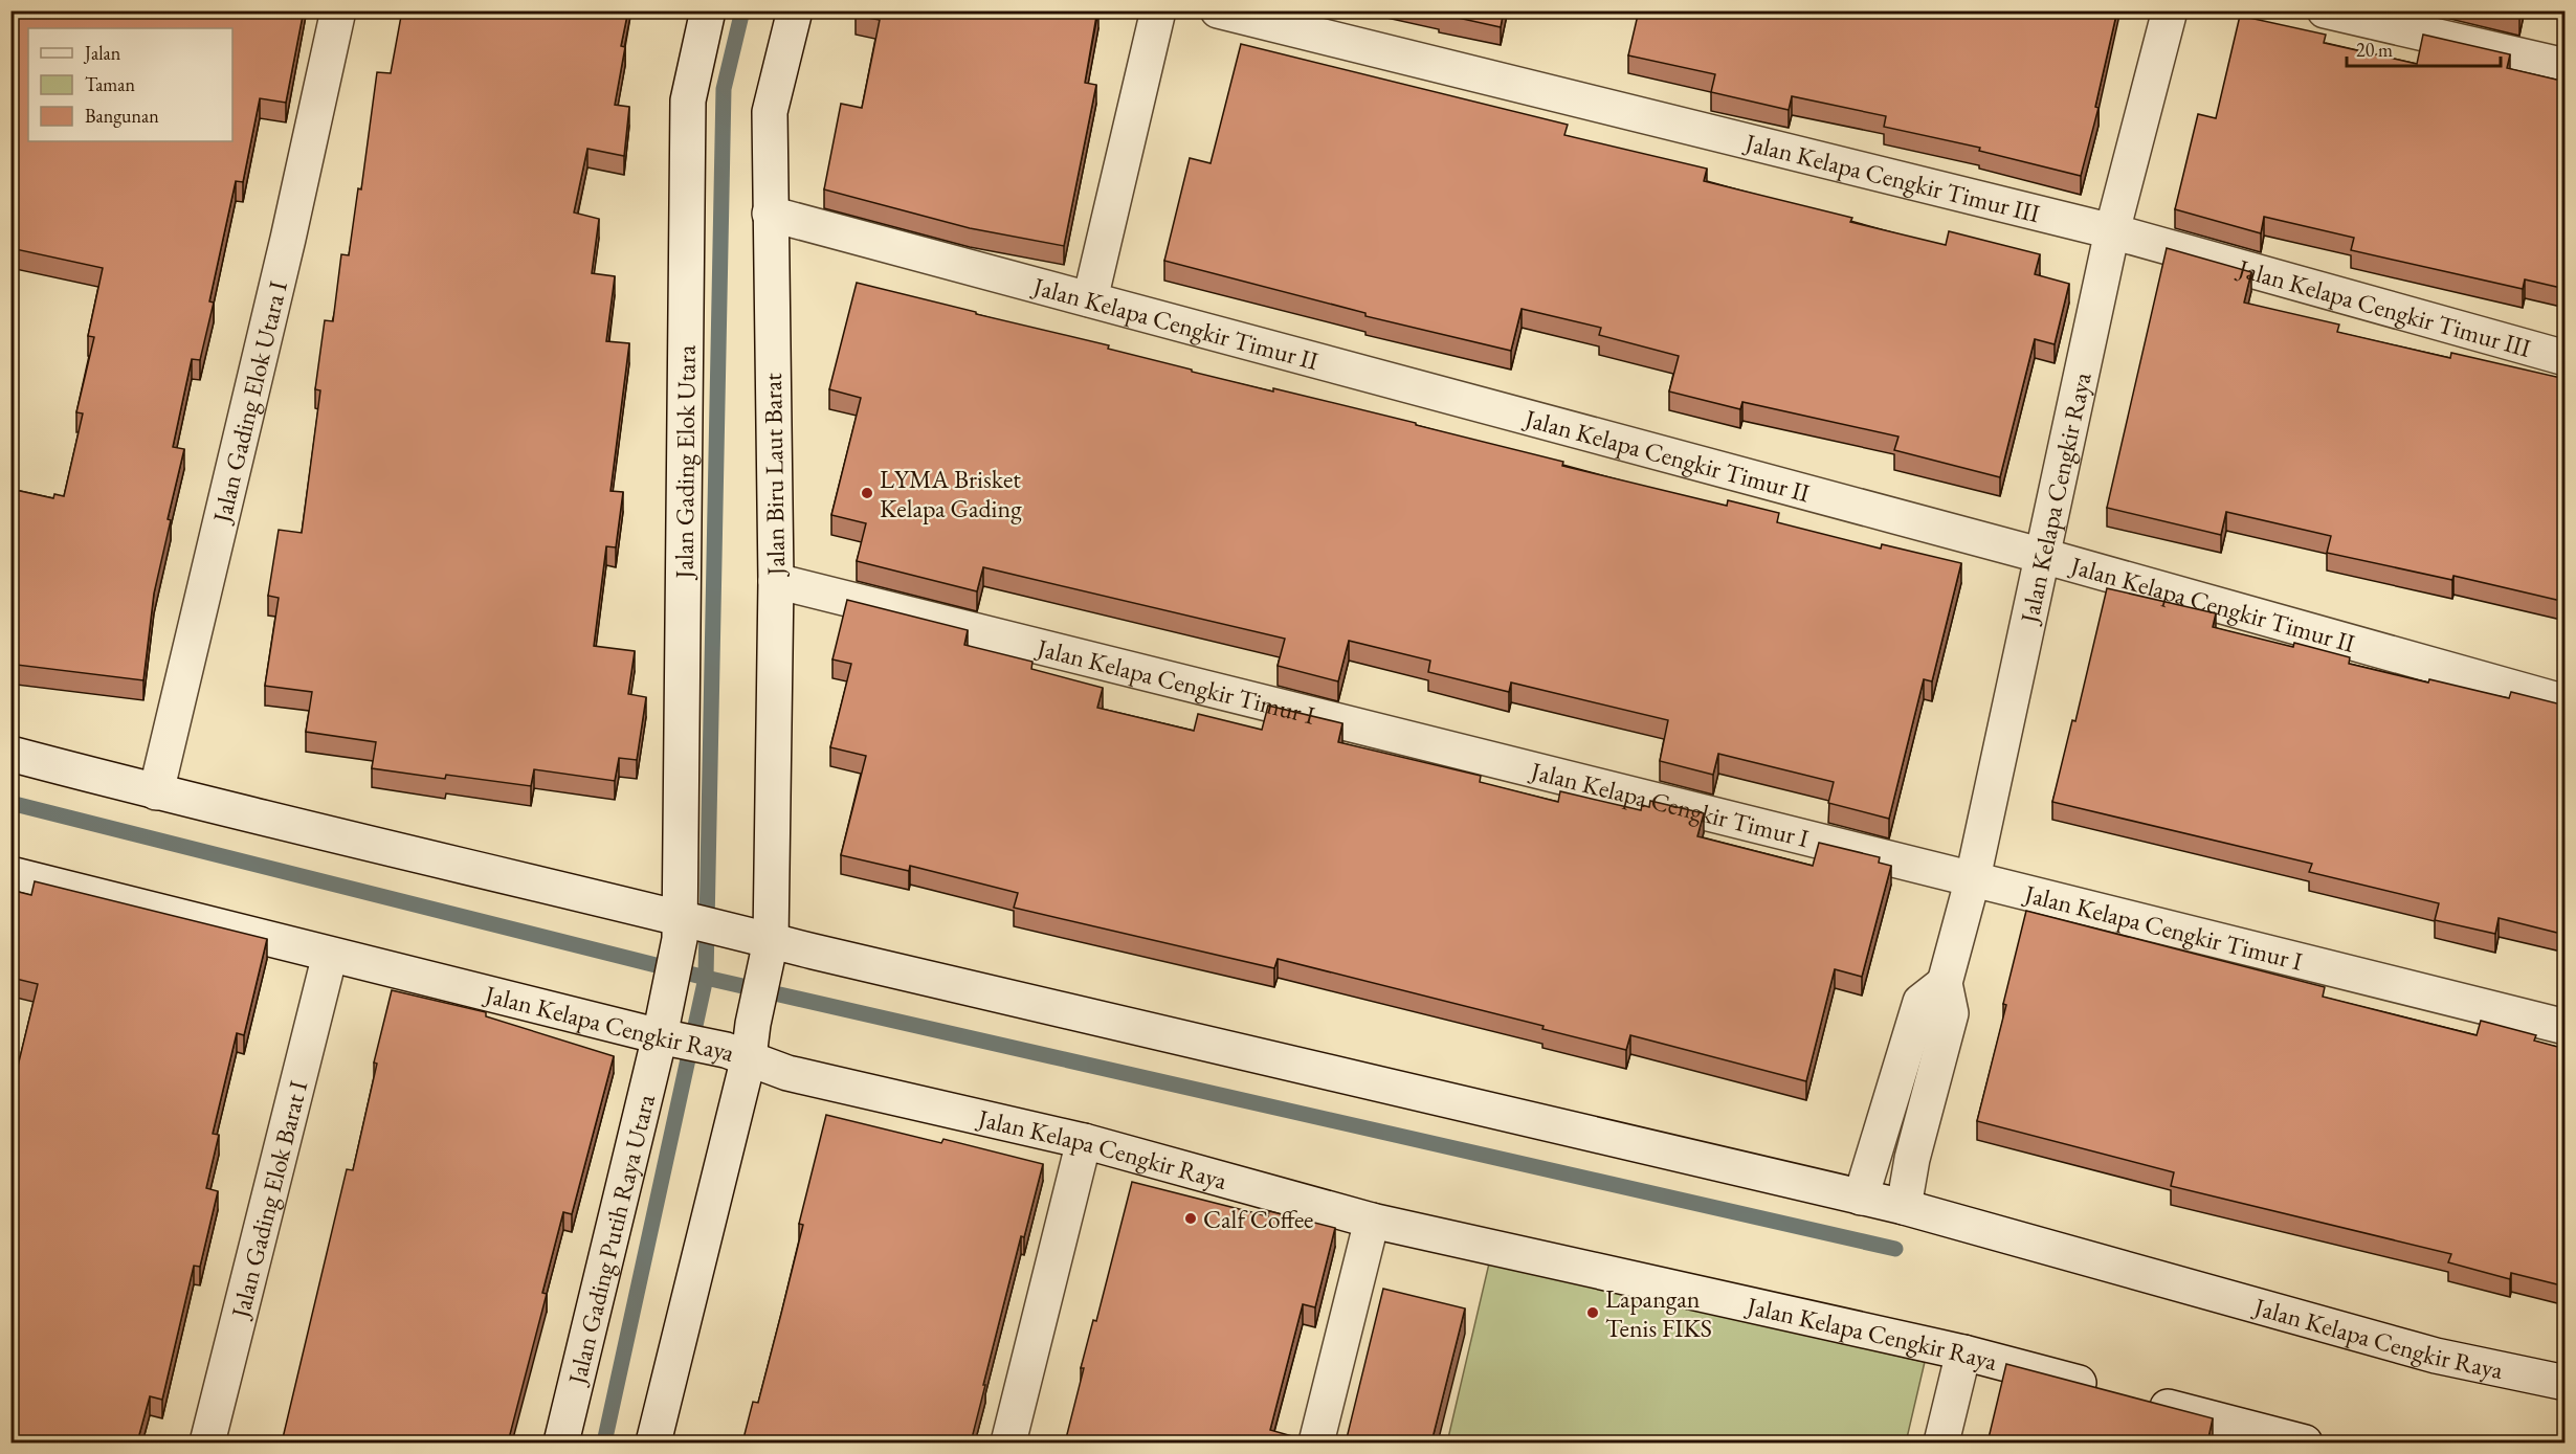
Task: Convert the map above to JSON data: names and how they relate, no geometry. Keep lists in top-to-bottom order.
{
  "streets": {
    "street": [
      "Jalan Kelapa Cengkir Timur III",
      "Jalan Kelapa Cengkir Timur II",
      "Jalan Gading Elok Utara I",
      "Jalan Gading Elok Utara",
      "Jalan Biru Laut Barat",
      "Jalan Kelapa Cengkir Raya",
      "Jalan Kelapa Cengkir Timur I",
      "Jalan Gading Elok Barat I",
      "Jalan Gading Putih Raya Utara"
    ]
  },
  "crossings": [
    ["Jalan Kelapa Cengkir Timur III", "Jalan Kelapa Cengkir Raya"],
    ["Jalan Kelapa Cengkir Timur II", "Jalan Biru Laut Barat"],
    ["Jalan Kelapa Cengkir Timur II", "Jalan Kelapa Cengkir Raya"],
    ["Jalan Gading Elok Utara I", "Jalan Kelapa Cengkir Raya"],
    ["Jalan Gading Elok Utara", "Jalan Kelapa Cengkir Raya"],
    ["Jalan Gading Elok Utara", "Jalan Gading Putih Raya Utara"],
    ["Jalan Biru Laut Barat", "Jalan Kelapa Cengkir Raya"],
    ["Jalan Biru Laut Barat", "Jalan Kelapa Cengkir Timur I"],
    ["Jalan Kelapa Cengkir Raya", "Jalan Kelapa Cengkir Timur I"],
    ["Jalan Kelapa Cengkir Raya", "Jalan Gading Elok Barat I"],
    ["Jalan Kelapa Cengkir Raya", "Jalan Gading Putih Raya Utara"]
  ],
  "places": ["LYMA Brisket Kelapa Gading", "Calf Coffee", "Lapangan Tenis FIKS"],
  "legend": ["Jalan", "Taman", "Bangunan"],
  "scale_bar": "20 m"
}
